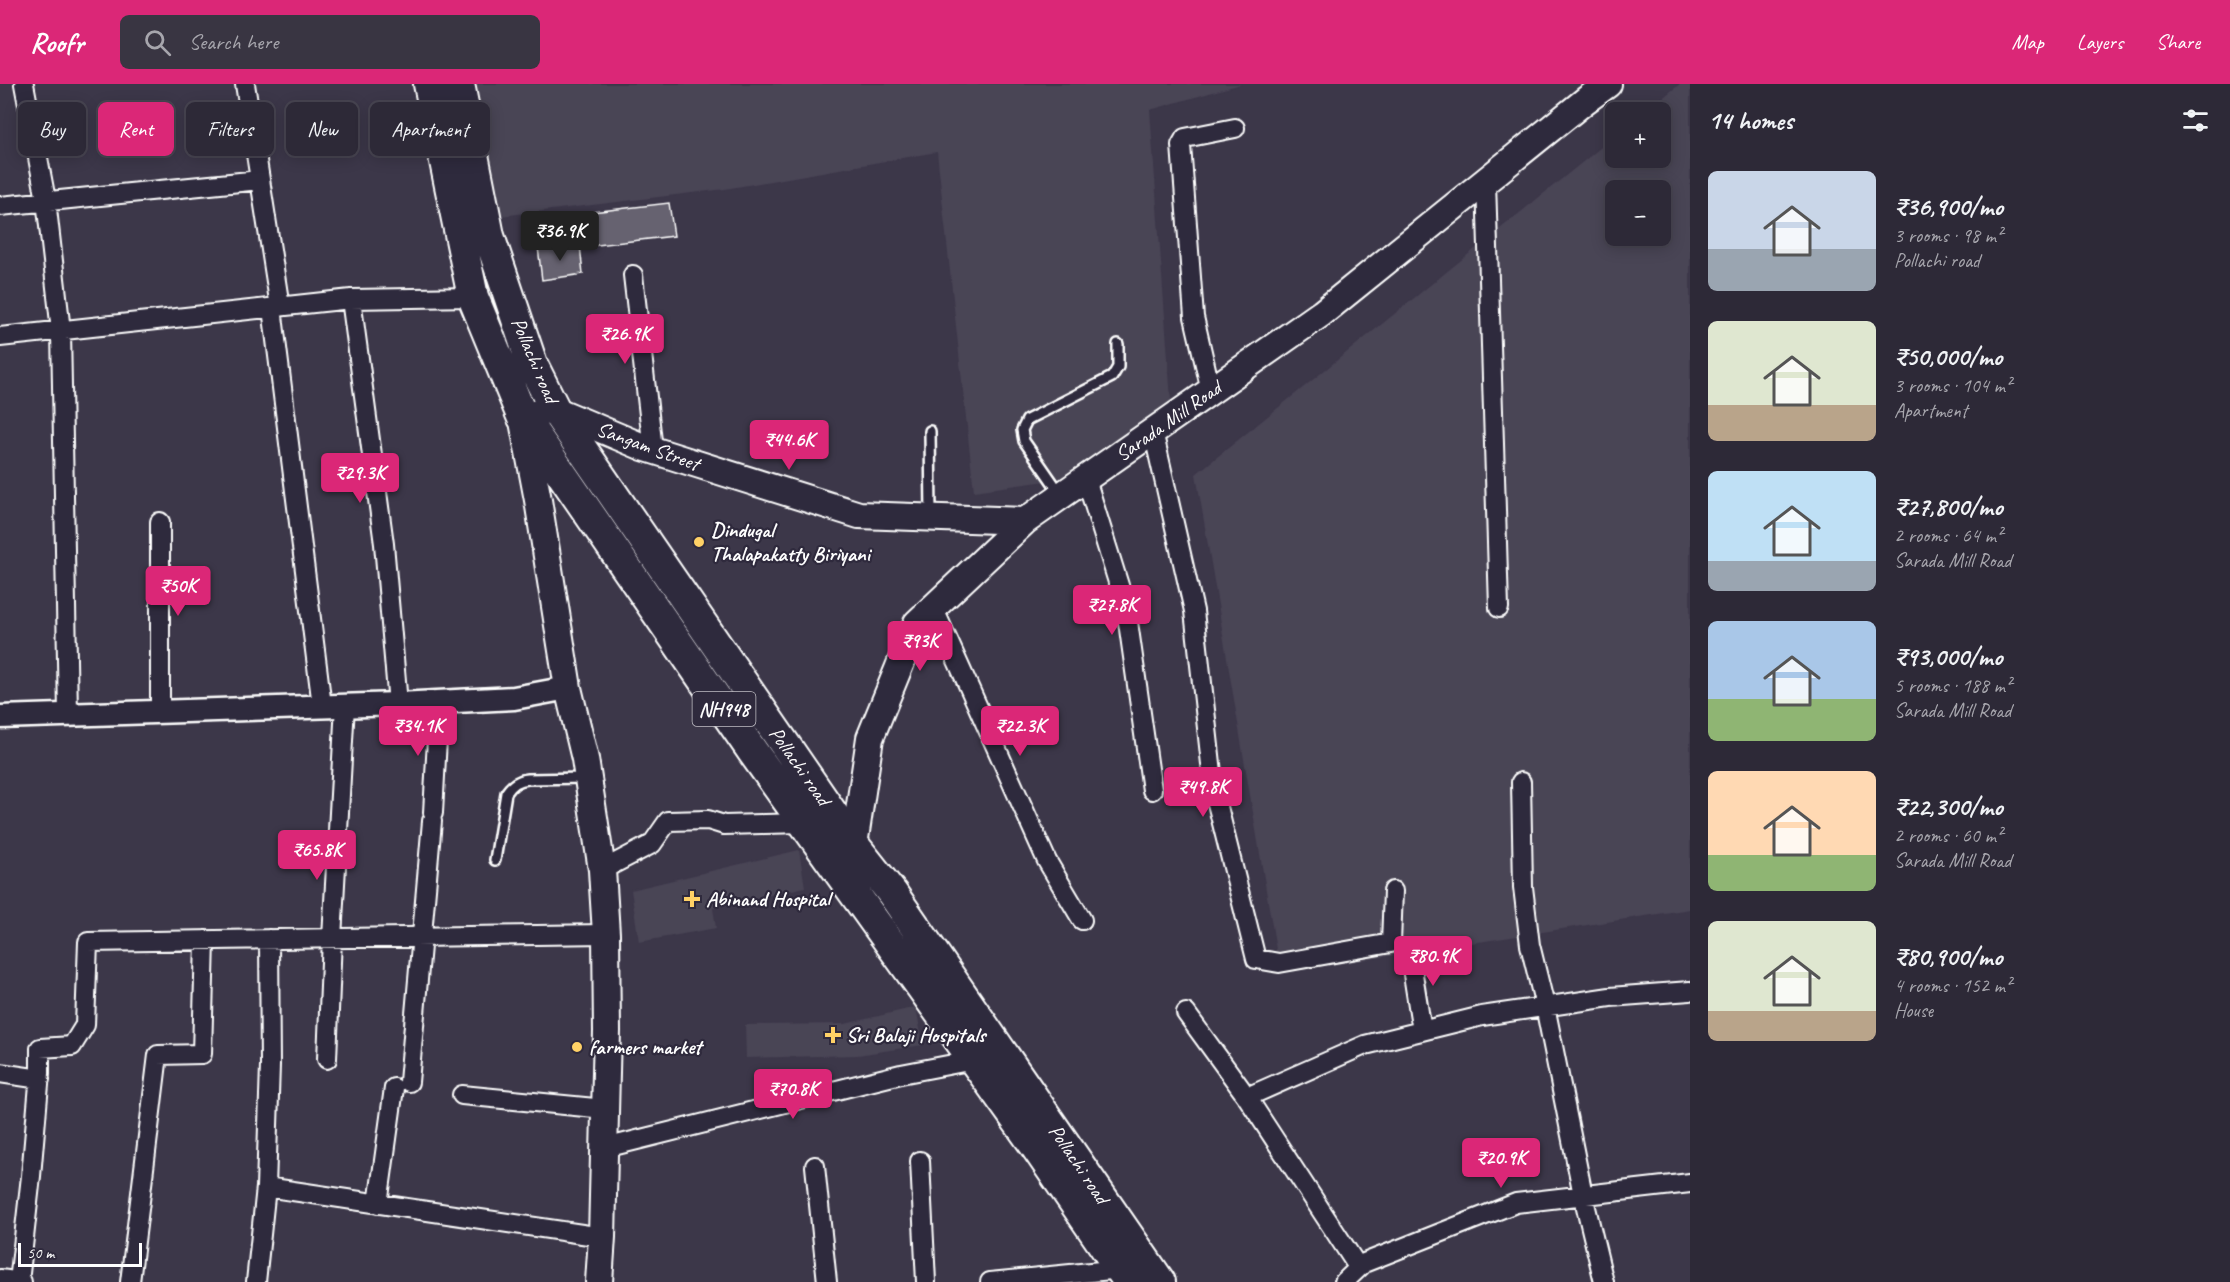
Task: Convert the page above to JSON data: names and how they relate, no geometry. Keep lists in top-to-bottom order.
{
  "streets": {
    "highway": ["Pollachi road", "NH948"],
    "main road": ["Sarada Mill Road", "Sangam Street"]
  },
  "crossings": [
    ["Pollachi road", "Sarada Mill Road"],
    ["Pollachi road", "Sangam Street"],
    ["Pollachi road", "NH948"],
    ["Sarada Mill Road", "Sangam Street"],
    ["Sarada Mill Road", "NH948"]
  ],
  "places": {
    "other": ["Dindugal Thalapakatty Biriyani", "farmers market"],
    "health": ["Abinand Hospital", "Sri Balaji Hospitals"]
  },
  "scale_bar": "50 m",
  "page": {
    "header": "Roofr",
    "search": "Search here",
    "nav": ["Map", "Layers", "Share"],
    "heading": "14 homes",
    "map_buttons": ["+", "−"],
    "chip": [
      "Buy",
      "Rent",
      "Filters",
      "New",
      "Apartment"
    ],
    "list": [
      {
        "name": "₹36,900/mo",
        "note": "3 rooms · 98 m² · Pollachi road"
      },
      {
        "name": "₹50,000/mo",
        "note": "3 rooms · 104 m² · Apartment"
      },
      {
        "name": "₹27,800/mo",
        "note": "2 rooms · 64 m² · Sarada Mill Road"
      },
      {
        "name": "₹93,000/mo",
        "note": "5 rooms · 188 m² · Sarada Mill Road"
      },
      {
        "name": "₹22,300/mo",
        "note": "2 rooms · 60 m² · Sarada Mill Road"
      },
      {
        "name": "₹80,900/mo",
        "note": "4 rooms · 152 m² · House"
      }
    ],
    "price": [
      "₹36.9K",
      "₹26.9K",
      "₹44.6K",
      "₹29.3K",
      "₹50K",
      "₹27.8K",
      "₹93K",
      "₹34.1K",
      "₹22.3K",
      "₹49.8K",
      "₹65.8K",
      "₹80.9K",
      "₹70.8K",
      "₹20.9K"
    ],
    "scale": "50 m"
  }
}
